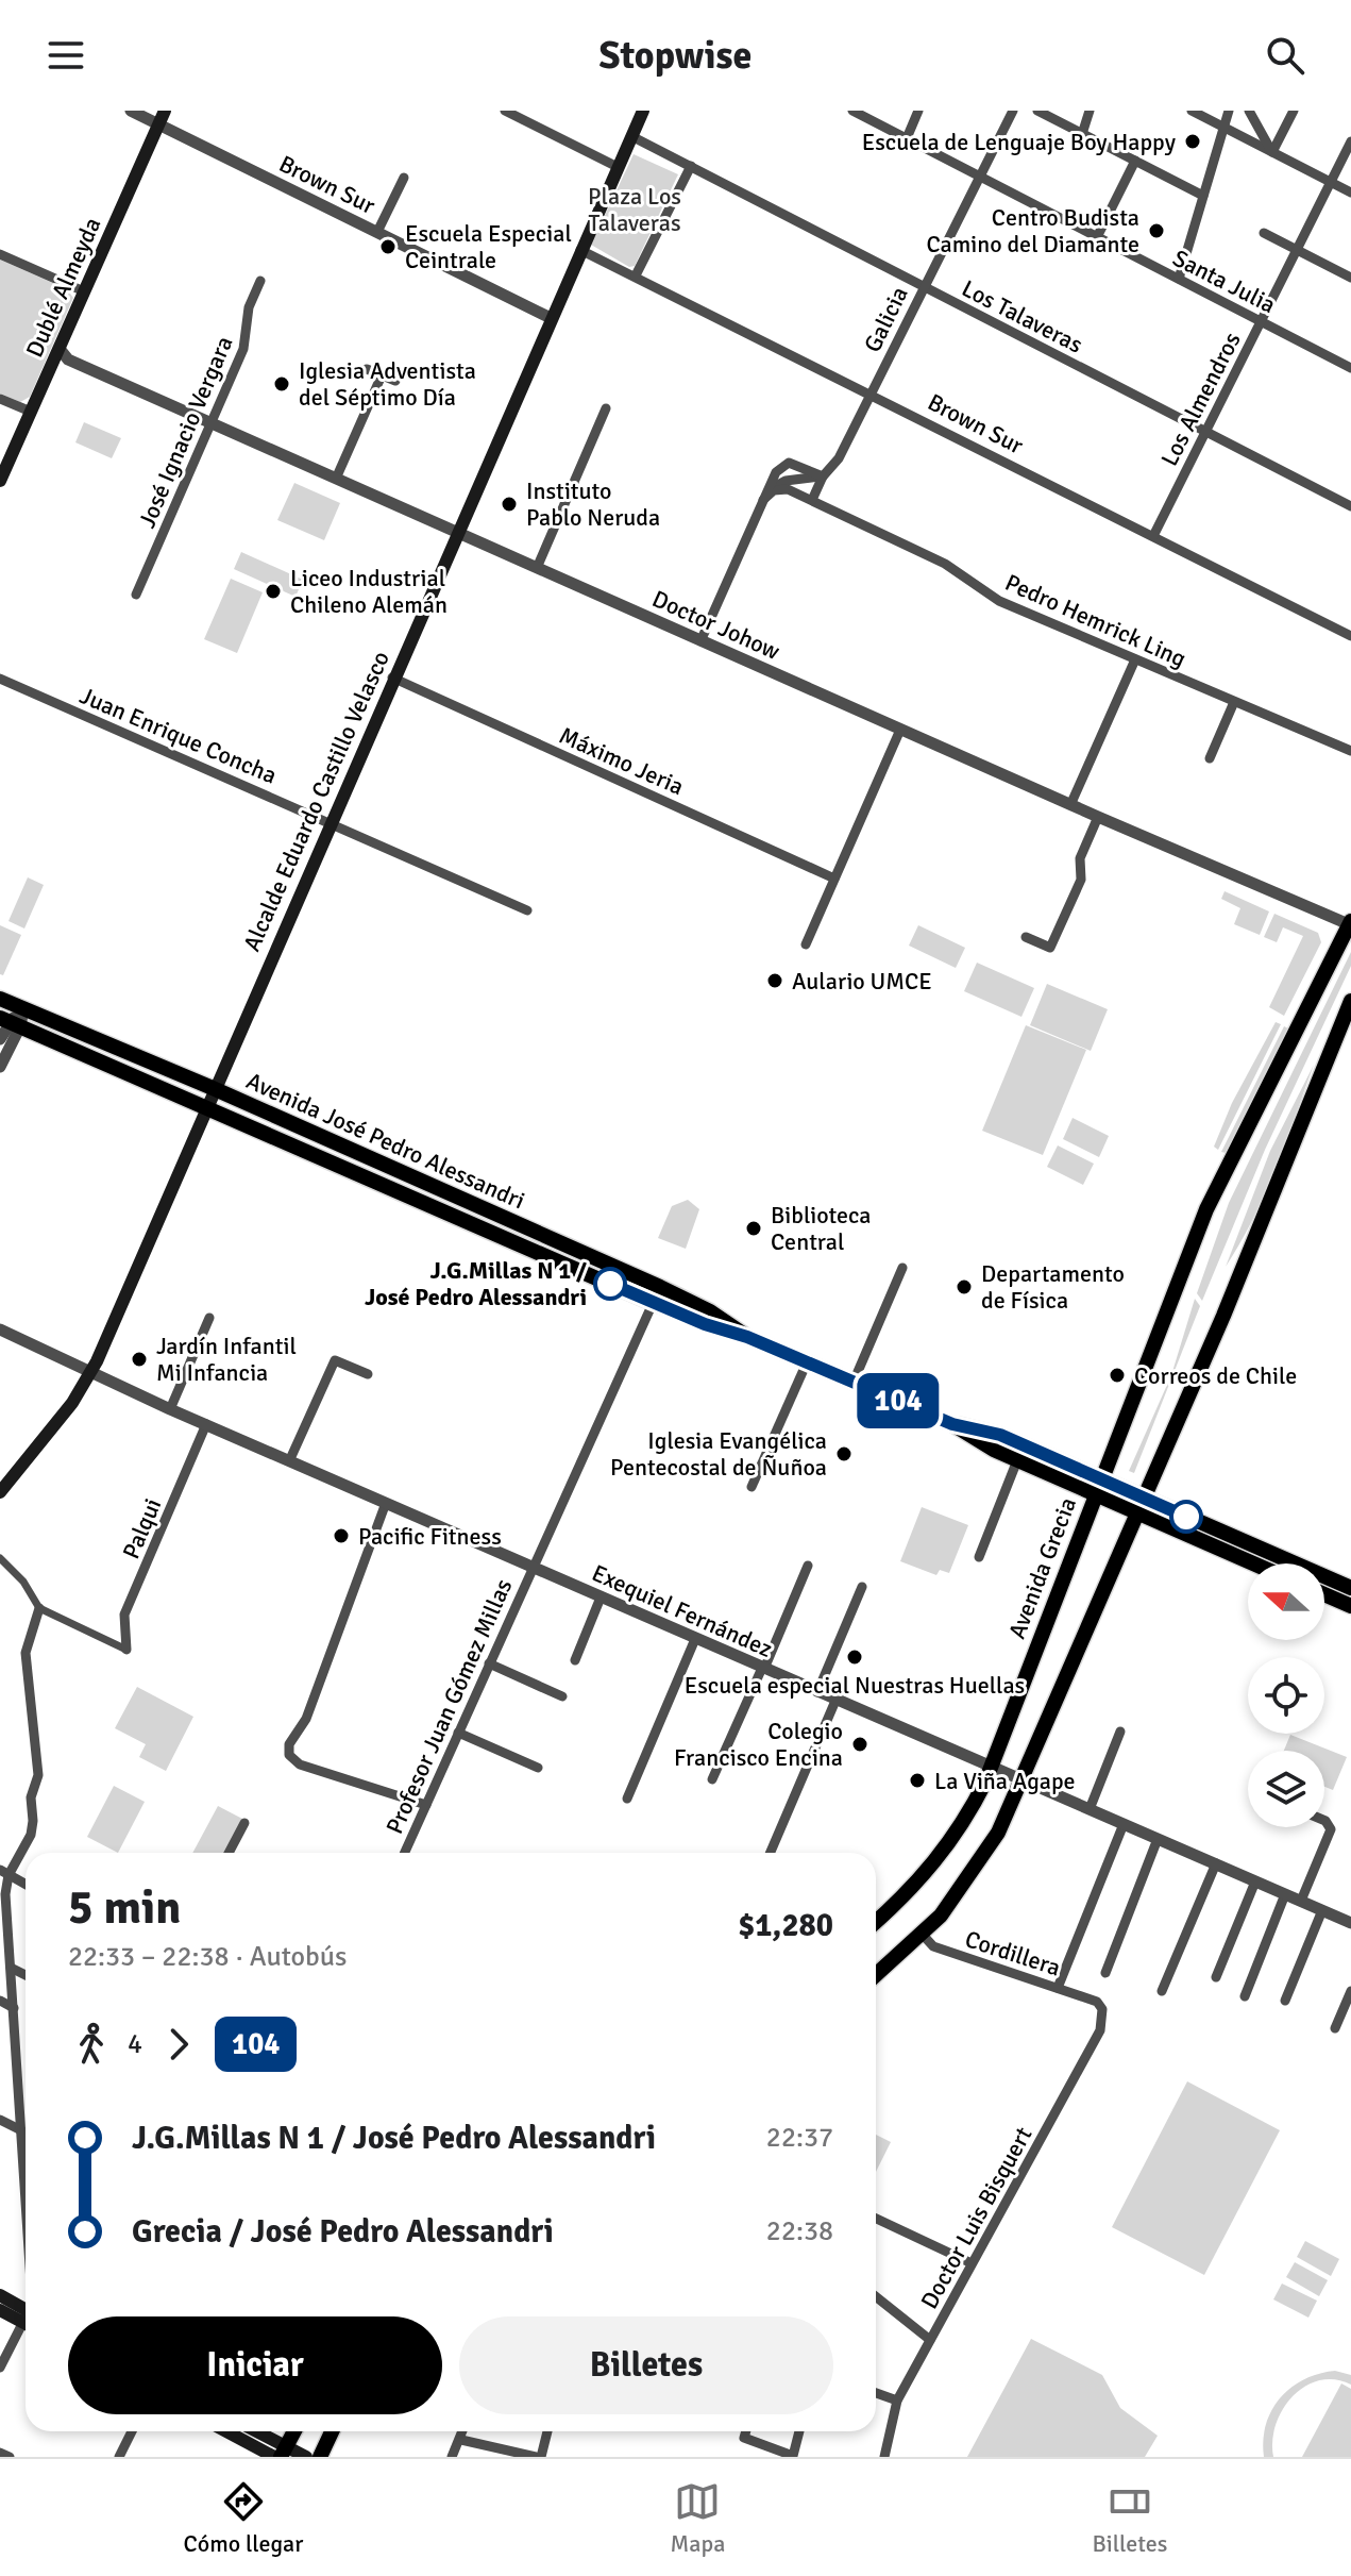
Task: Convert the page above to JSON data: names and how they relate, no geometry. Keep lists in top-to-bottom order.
{
  "streets": {
    "main road": [
      "Dublé Almeyda",
      "Alcalde Eduardo Castillo Velasco",
      "Avenida José Pedro Alessandri",
      "Avenida Grecia"
    ],
    "street": [
      "Brown Sur",
      "Santa Julia",
      "Los Talaveras",
      "Galicia",
      "Los Almendros",
      "José Ignacio Vergara",
      "Pedro Hemrick Ling",
      "Doctor Johow",
      "Juan Enrique Concha",
      "Máximo Jeria",
      "Palqui",
      "Exequiel Fernández",
      "Profesor Juan Gómez Millas",
      "Cordillera",
      "Doctor Luis Bisquert"
    ]
  },
  "crossings": [
    ["Brown Sur", "Dublé Almeyda"],
    ["Brown Sur", "Galicia"],
    ["Brown Sur", "Los Almendros"],
    ["Brown Sur", "Alcalde Eduardo Castillo Velasco"],
    ["Santa Julia", "Galicia"],
    ["Santa Julia", "Los Almendros"],
    ["Dublé Almeyda", "Doctor Johow"],
    ["Los Talaveras", "Galicia"],
    ["Los Talaveras", "Los Almendros"],
    ["Los Talaveras", "Alcalde Eduardo Castillo Velasco"],
    ["Galicia", "Pedro Hemrick Ling"],
    ["José Ignacio Vergara", "Doctor Johow"],
    ["Doctor Johow", "Alcalde Eduardo Castillo Velasco"],
    ["Doctor Johow", "Avenida Grecia"],
    ["Juan Enrique Concha", "Alcalde Eduardo Castillo Velasco"],
    ["Máximo Jeria", "Alcalde Eduardo Castillo Velasco"],
    ["Alcalde Eduardo Castillo Velasco", "Avenida José Pedro Alessandri"],
    ["Alcalde Eduardo Castillo Velasco", "Exequiel Fernández"],
    ["Avenida José Pedro Alessandri", "Avenida Grecia"],
    ["Avenida José Pedro Alessandri", "Profesor Juan Gómez Millas"],
    ["Palqui", "Exequiel Fernández"],
    ["Avenida Grecia", "Exequiel Fernández"],
    ["Exequiel Fernández", "Profesor Juan Gómez Millas"],
    ["Cordillera", "Doctor Luis Bisquert"]
  ],
  "parks": ["Plaza Los Talaveras"],
  "places": [
    "Escuela de Lenguaje Boy Happy",
    "Centro Budista Camino del Diamante",
    "Escuela Especial Ceintrale",
    "Iglesia Adventista del Séptimo Día",
    "Instituto Pablo Neruda",
    "Liceo Industrial Chileno Alemán",
    "Aulario UMCE",
    "Biblioteca Central",
    "J.G.Millas N 1 / José Pedro Alessandri",
    "Departamento de Física",
    "Jardín Infantil Mi Infancia",
    "Correos de Chile",
    "Iglesia Evangélica Pentecostal de Ñuñoa",
    "Pacific Fitness",
    "Escuela especial Nuestras Huellas",
    "Colegio Francisco Encina",
    "La Viña Agape"
  ],
  "lines": ["bus line 104"],
  "north": "left",
  "page": {
    "header": "Stopwise",
    "on_map": "104",
    "heading": ["5 min", "22:33 – 22:38 · Autobús", "$1,280"],
    "legs": ["4", "104"],
    "list": [
      {
        "name": "J.G.Millas N 1 / José Pedro Alessandri",
        "value": "22:37"
      },
      {
        "name": "Grecia / José Pedro Alessandri",
        "value": "22:38"
      }
    ],
    "buttons": ["Iniciar", "Billetes"],
    "tabs": ["Cómo llegar", "Mapa", "Billetes"]
  }
}
